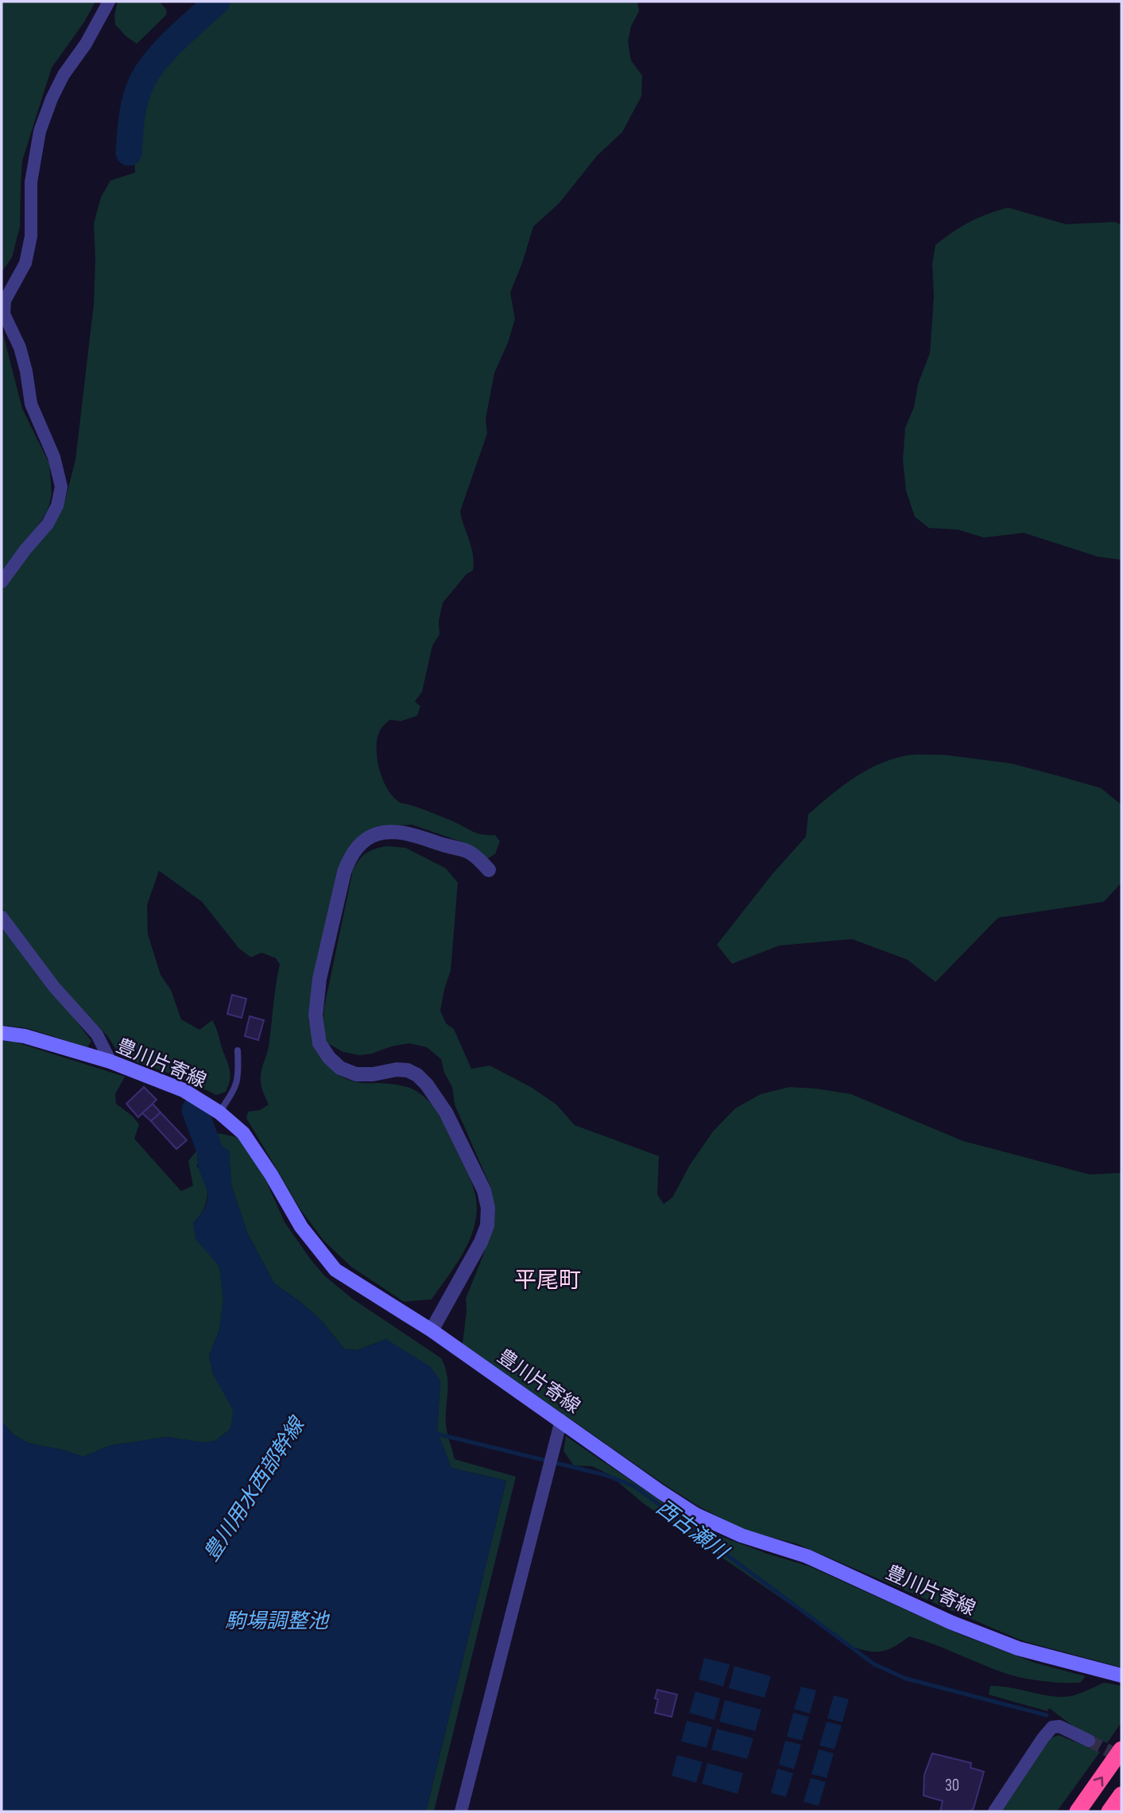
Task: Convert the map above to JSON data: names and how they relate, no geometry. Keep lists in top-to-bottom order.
{
  "streets": {
    "main road": ["豊川片寄線"]
  },
  "districts": ["平尾町"],
  "water": ["豊川用水西部幹線", "西古瀬川", "駒場調整池"],
  "house_numbers": ["30"]
}
